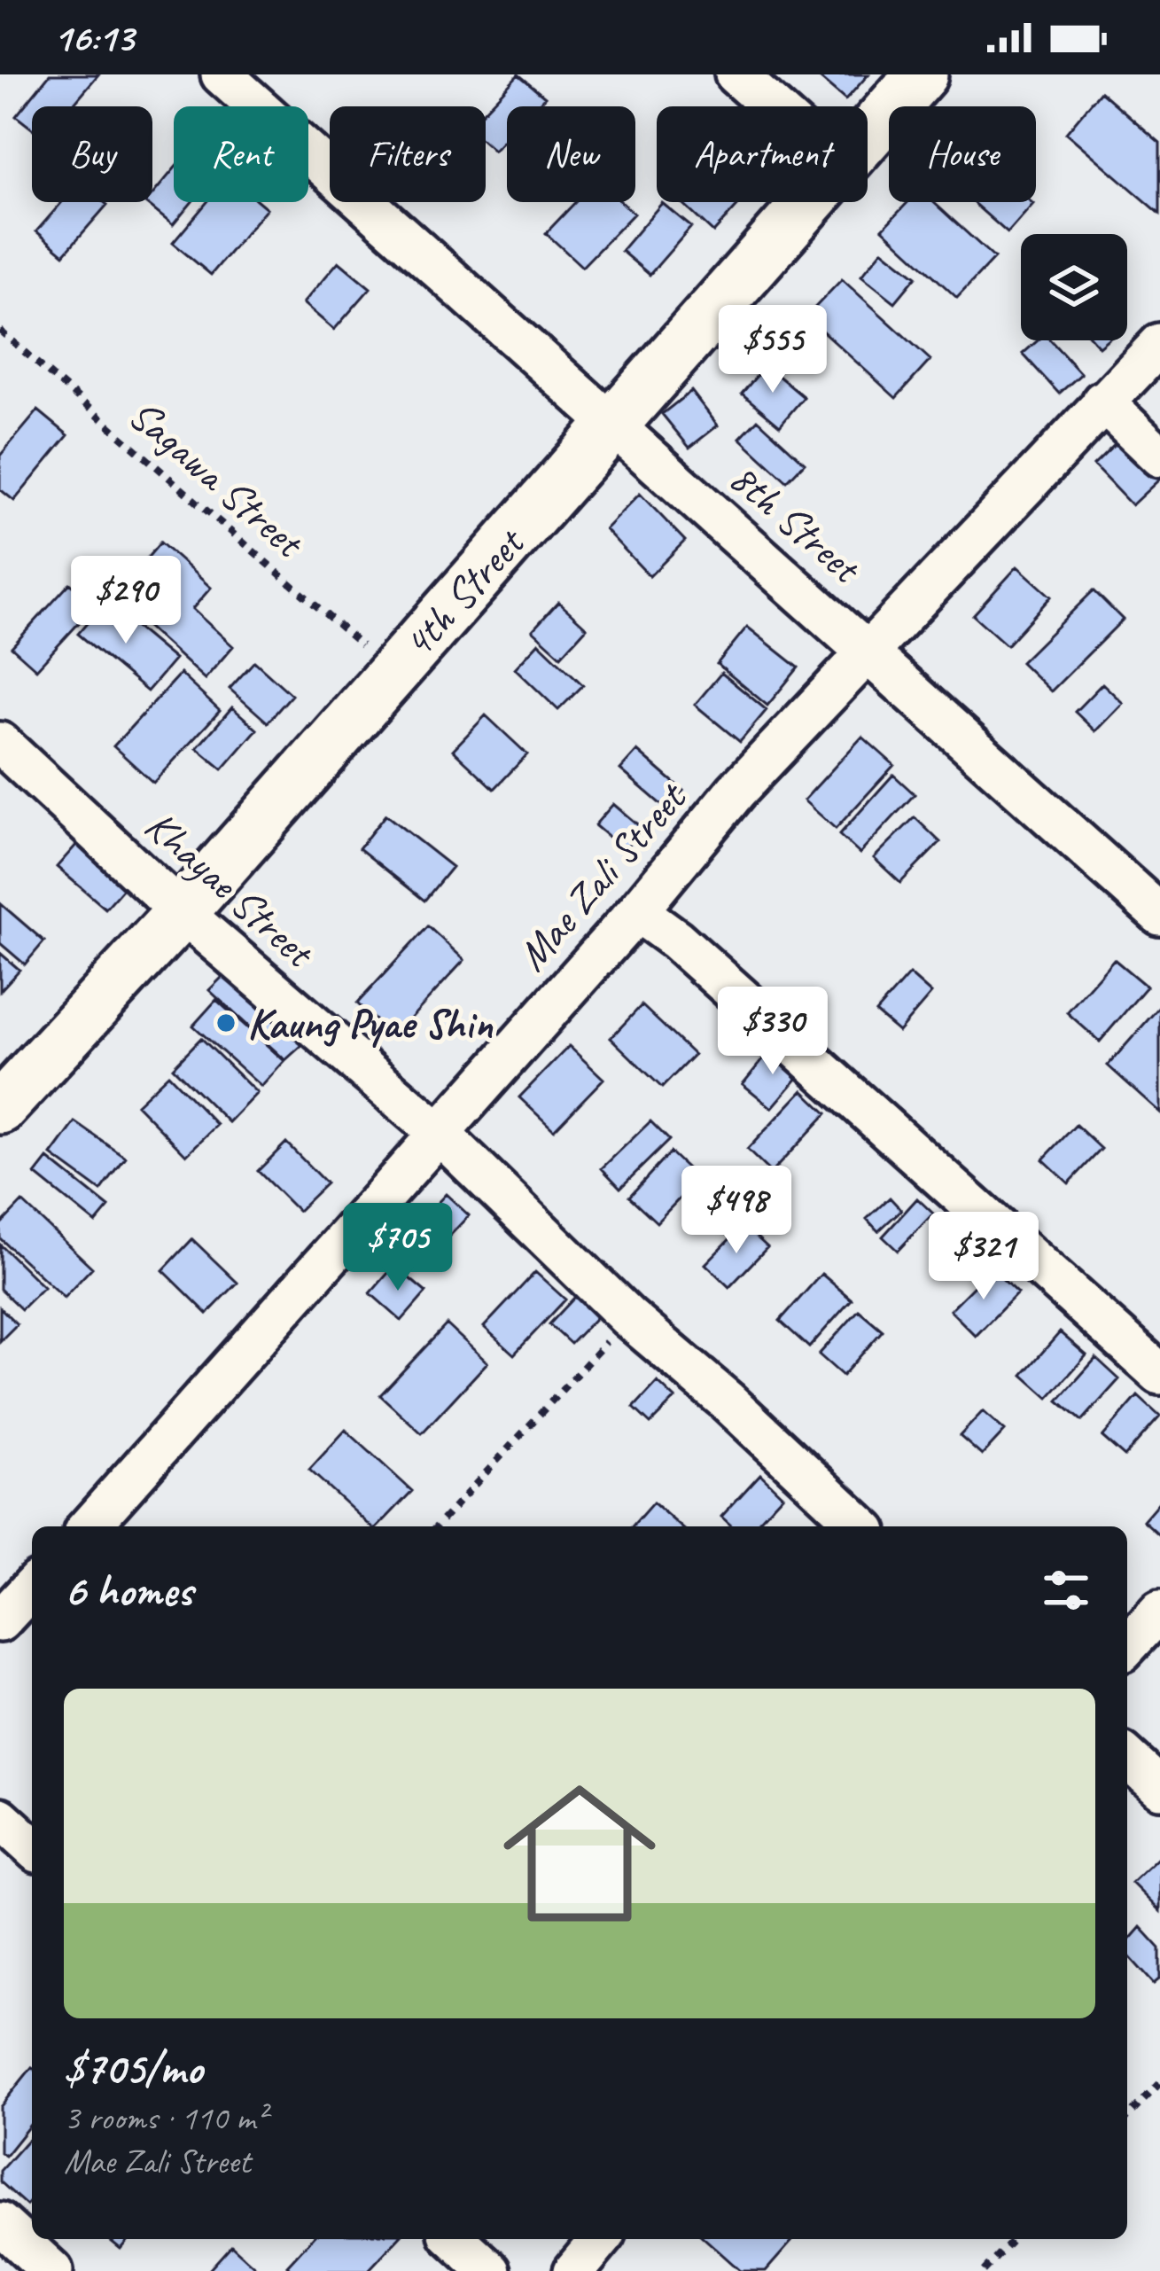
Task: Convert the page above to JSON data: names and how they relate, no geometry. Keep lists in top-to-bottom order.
{
  "streets": {
    "street": [
      "8th Street",
      "4th Street",
      "Mae Zali Street",
      "Khayae Street"
    ],
    "path": ["Sagawa Street"]
  },
  "crossings": [
    ["Sagawa Street", "4th Street"],
    ["8th Street", "4th Street"],
    ["8th Street", "Mae Zali Street"],
    ["4th Street", "Khayae Street"],
    ["Mae Zali Street", "Khayae Street"]
  ],
  "places": ["Kaung Pyae Shin"],
  "page": {
    "status": "16:13",
    "chip": [
      "Buy",
      "Rent",
      "Filters",
      "New",
      "Apartment",
      "House"
    ],
    "price": [
      "$555",
      "$290",
      "$330",
      "$498",
      "$705",
      "$321"
    ],
    "heading": "6 homes",
    "list": [
      {
        "name": "$705/mo",
        "note": "3 rooms · 110 m² · Mae Zali Street"
      }
    ]
  }
}
